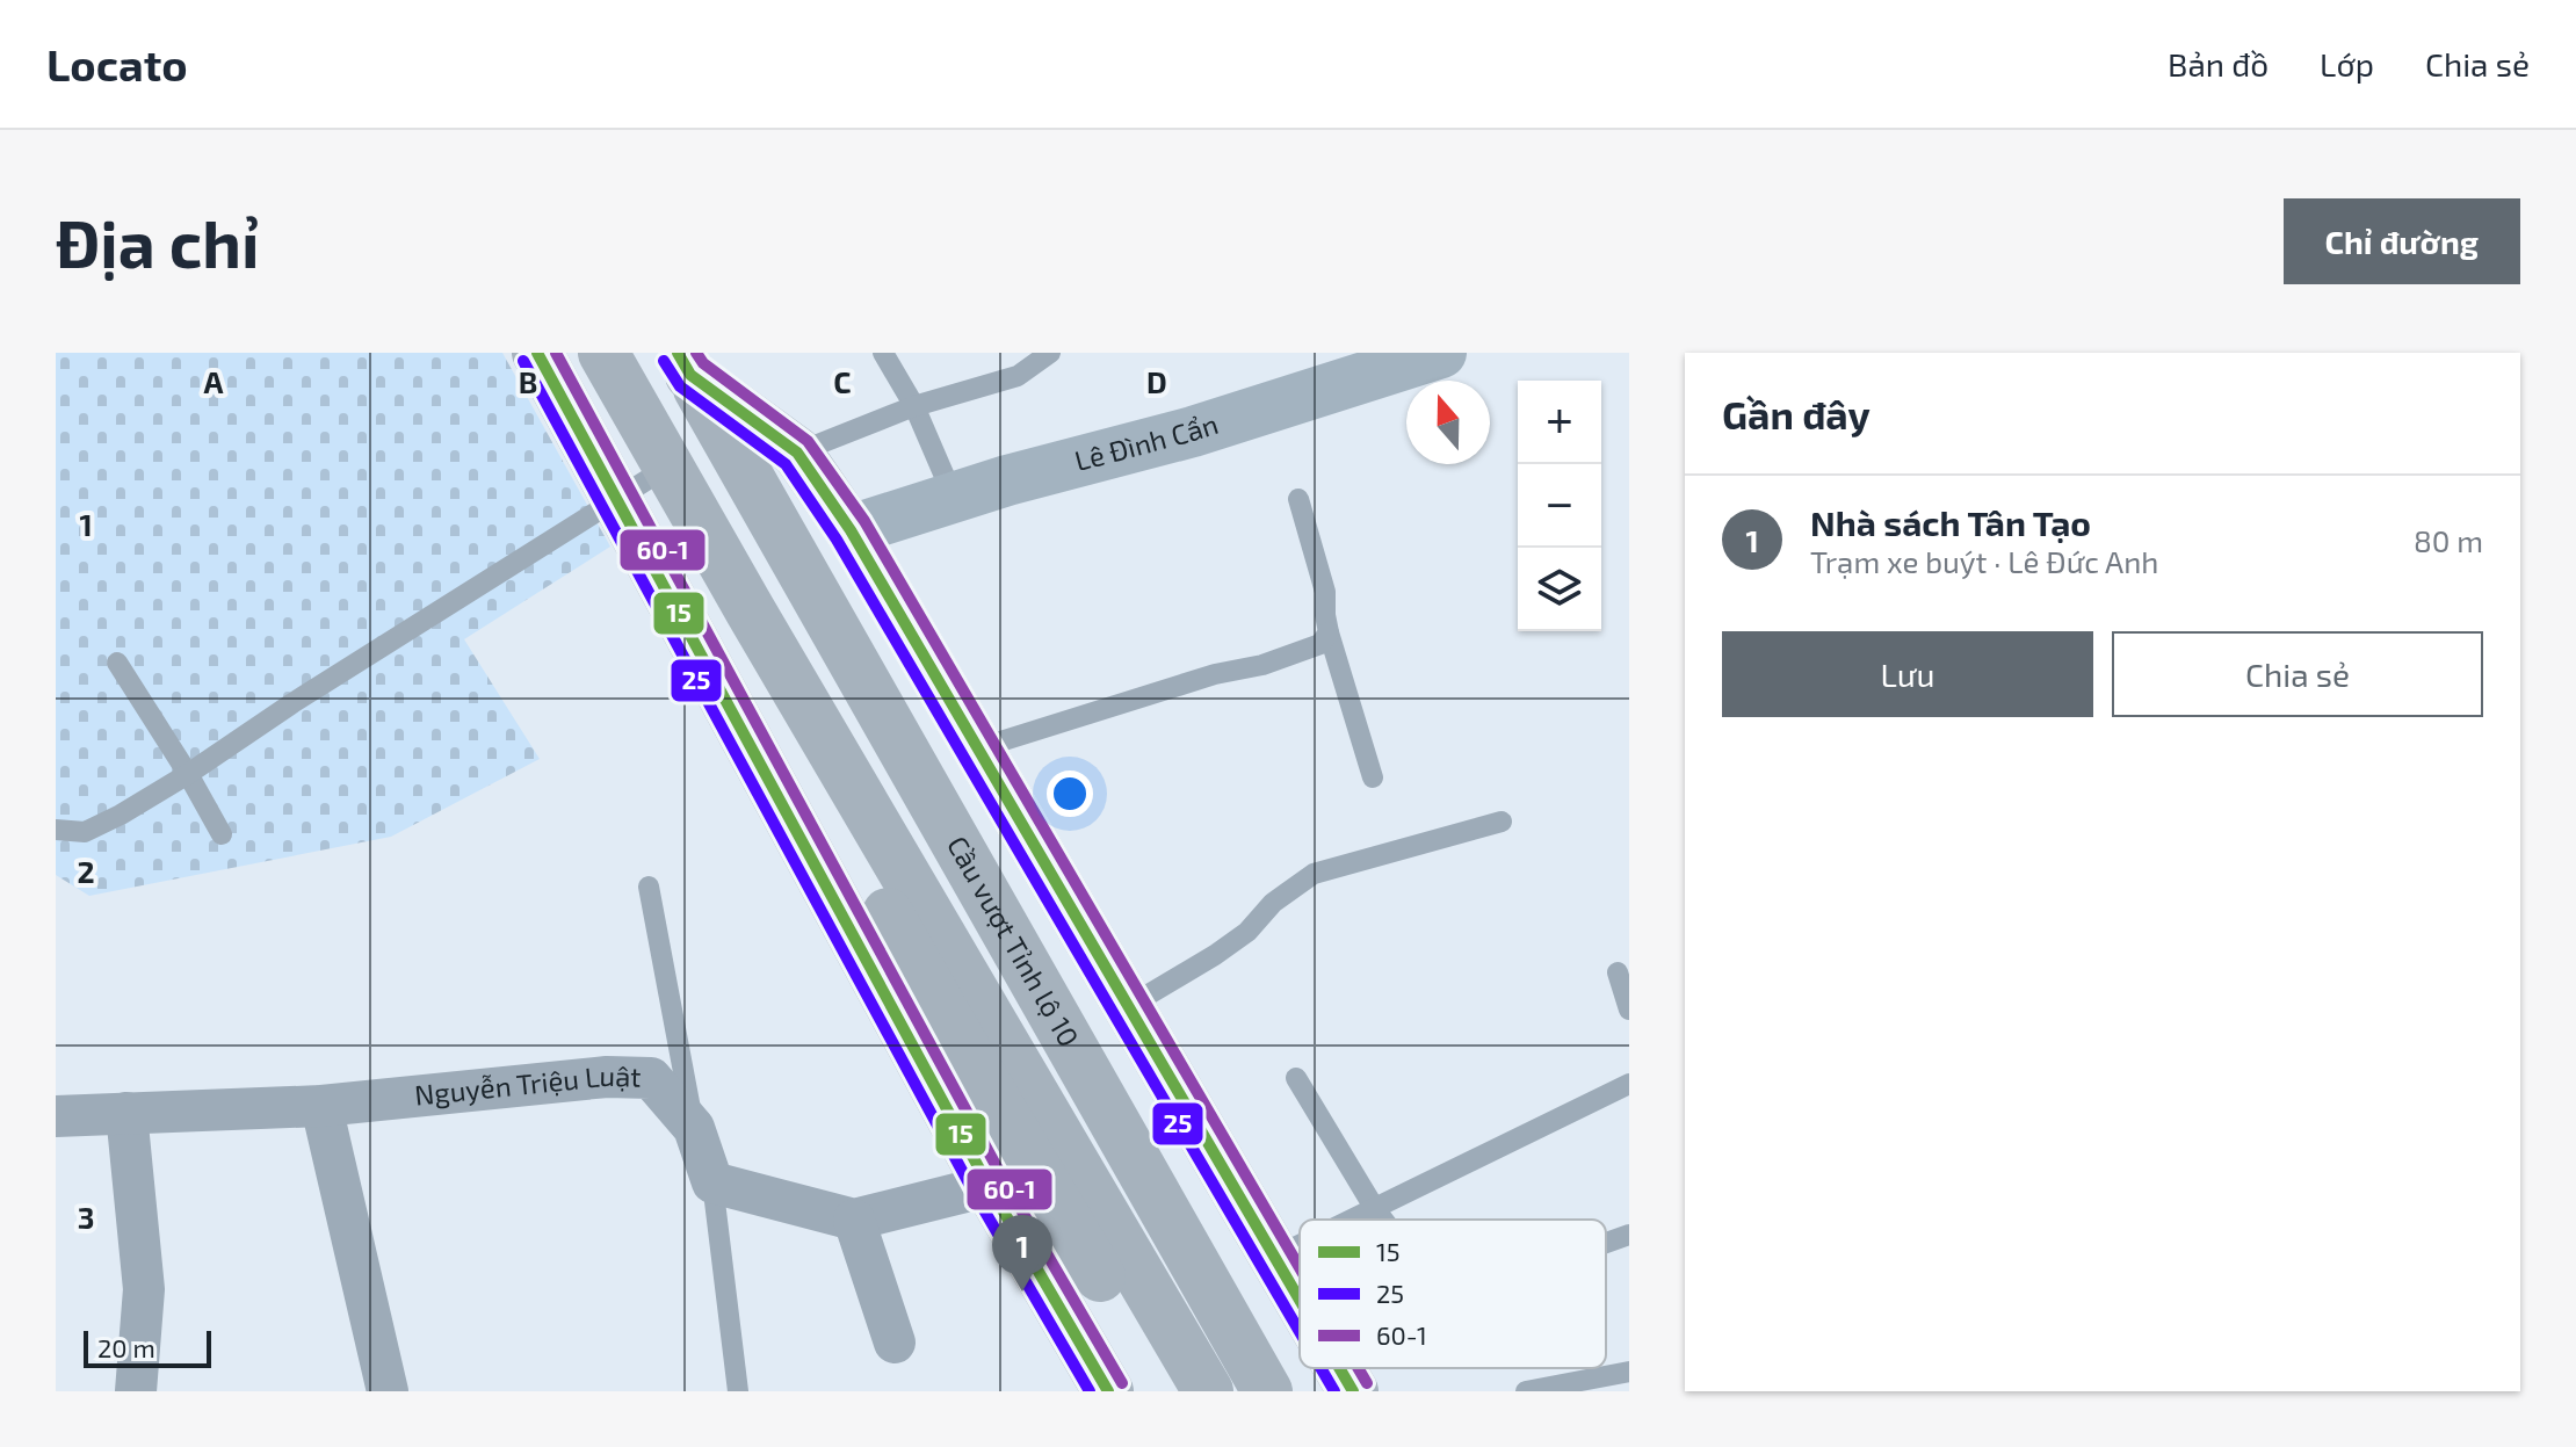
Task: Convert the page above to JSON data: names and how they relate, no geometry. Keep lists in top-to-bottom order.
{
  "streets": {
    "highway": ["Cầu vượt Tỉnh lộ 10"],
    "street": ["Lê Đình Cẩn", "Nguyễn Triệu Luật"]
  },
  "crossings": [
    ["Lê Đình Cẩn", "Cầu vượt Tỉnh lộ 10"]
  ],
  "lines": ["transit line 15", "transit line 60-1", "transit line 25"],
  "legend": ["15", "25", "60-1"],
  "scale_bar": "20 m",
  "north": "top",
  "page": {
    "header": "Locato",
    "nav": ["Bản đồ", "Lớp", "Chia sẻ"],
    "buttons": [
      "Chỉ đường",
      ["Lưu", "Chia sẻ"]
    ],
    "title": "Địa chỉ",
    "heading": "Gần đây",
    "map_buttons": ["+", "−"],
    "list": [
      {
        "mark": "1",
        "name": "Nhà sách Tân Tạo",
        "note": "Trạm xe buýt · Lê Đức Anh",
        "value": "80 m"
      }
    ],
    "pins": "1",
    "scale": "20 m"
  },
  "grid": {
    "columns": [
      "A",
      "B",
      "C",
      "D"
    ],
    "rows": ["1", "2", "3"]
  }
}
